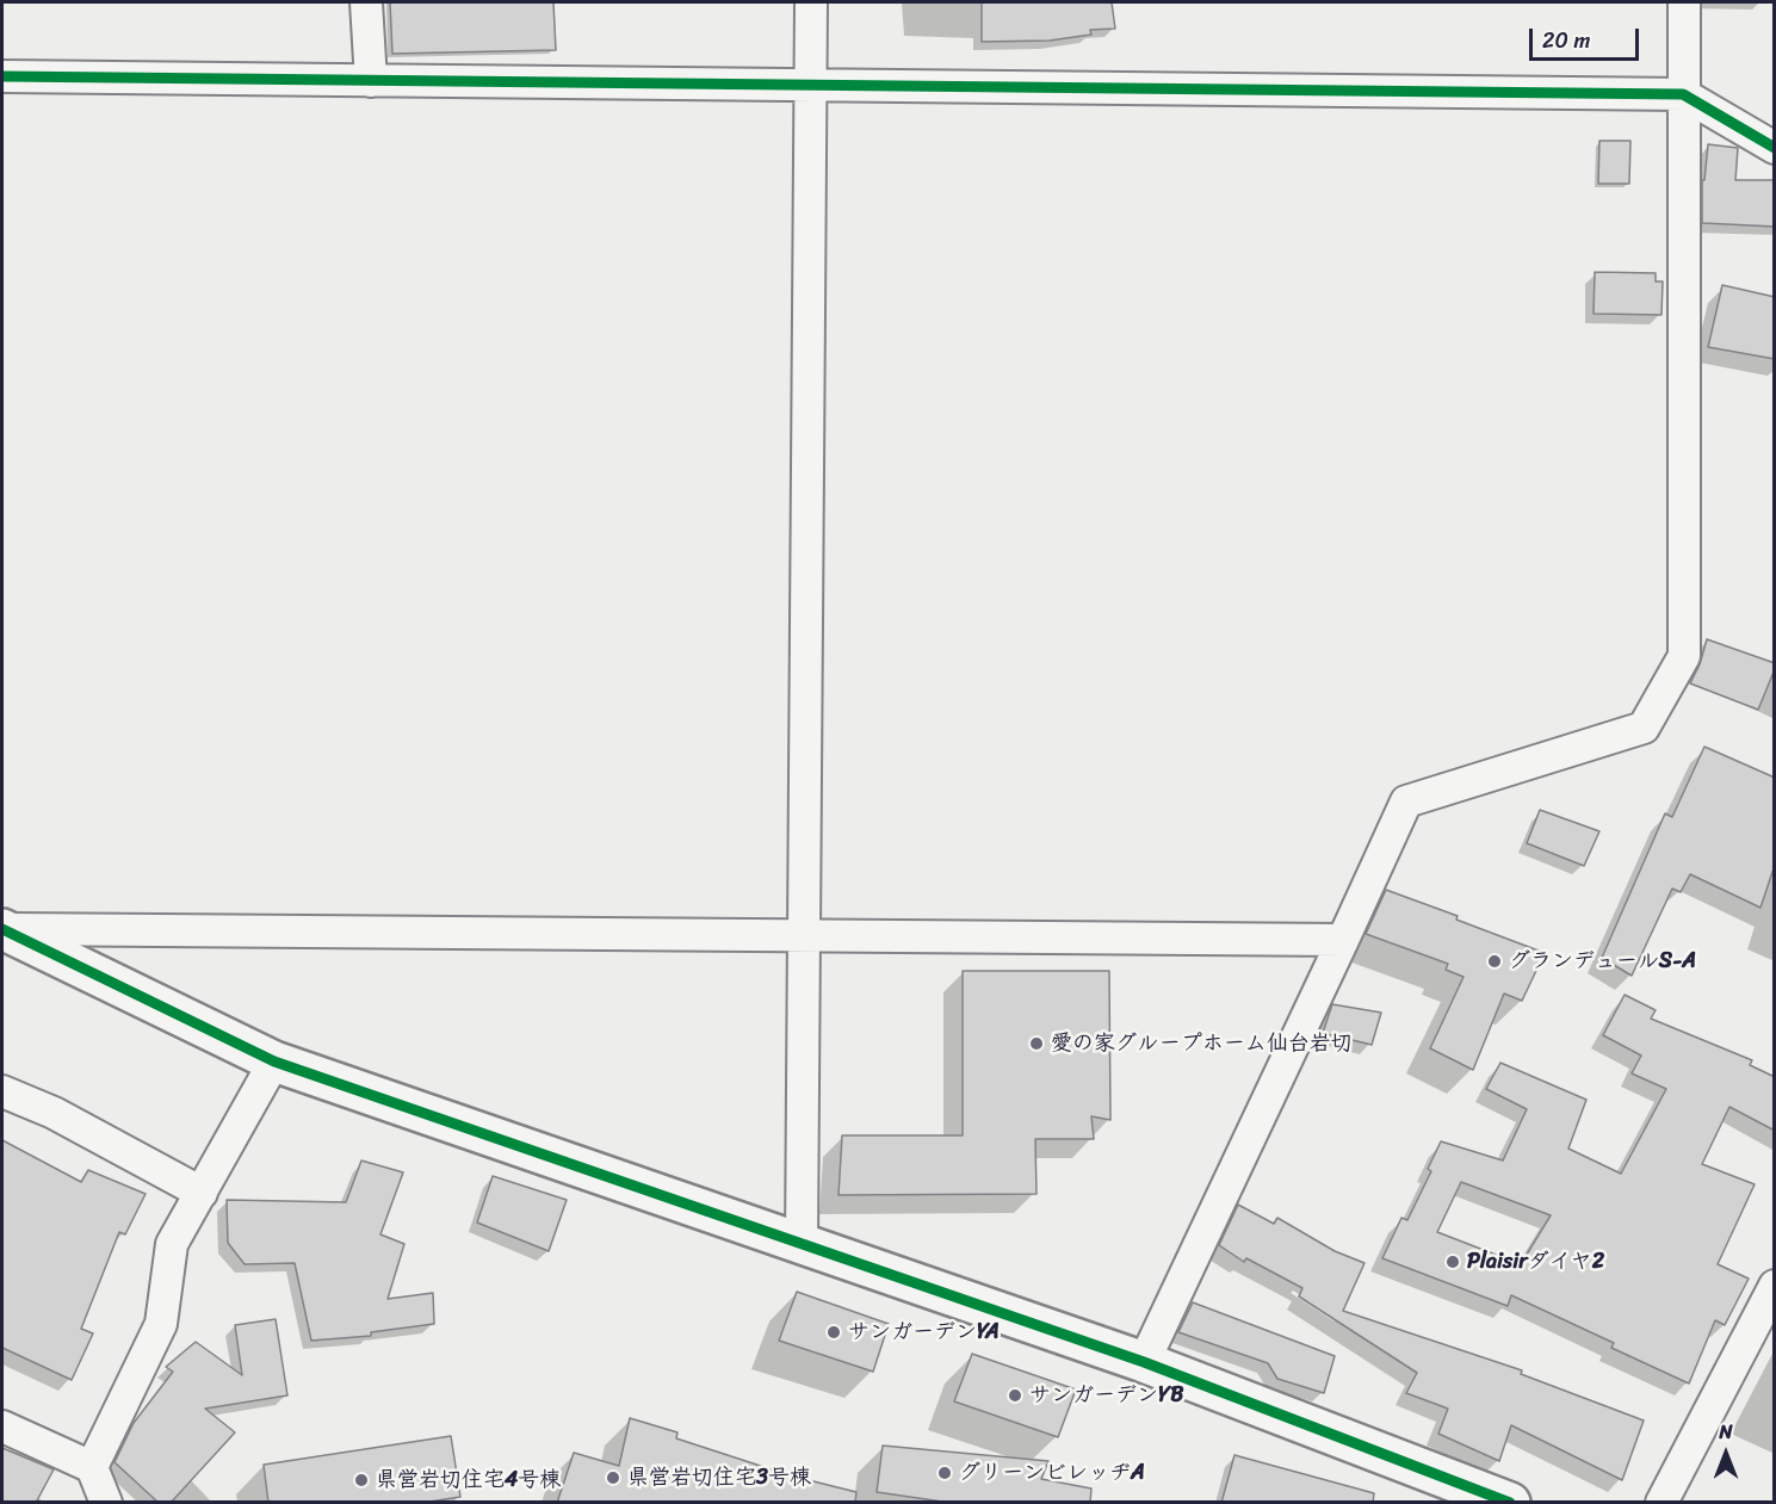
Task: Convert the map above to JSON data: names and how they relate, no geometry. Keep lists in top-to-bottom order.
{
  "places": [
    "グランデュールS-A",
    "愛の家グループホーム仙台岩切",
    "Plaisirダイヤ2",
    "サンガーデンYA",
    "サンガーデンYB",
    "グリーンビレッヂA",
    "県営岩切住宅3号棟",
    "県営岩切住宅4号棟"
  ],
  "scale_bar": "20 m",
  "north": "top"
}
